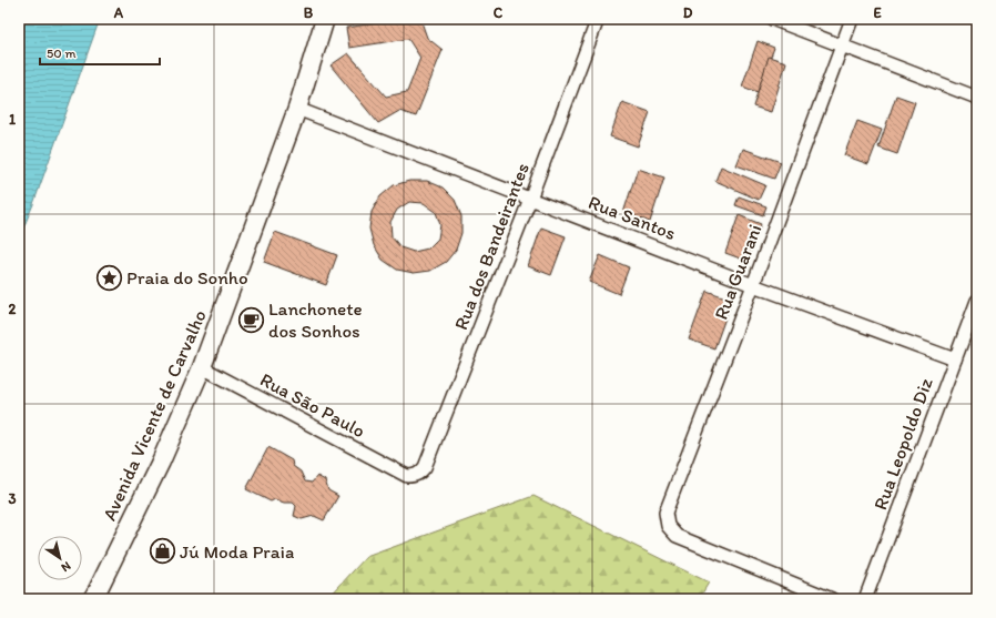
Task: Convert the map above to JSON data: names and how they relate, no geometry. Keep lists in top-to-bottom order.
{
  "streets": {
    "main road": ["Avenida Vicente de Carvalho"],
    "street": [
      "Rua Santos",
      "Rua dos Bandeirantes",
      "Rua Guarani",
      "Rua São Paulo",
      "Rua Leopoldo Diz"
    ]
  },
  "crossings": [
    ["Rua Santos", "Rua dos Bandeirantes"],
    ["Rua Santos", "Rua Guarani"],
    ["Rua Santos", "Avenida Vicente de Carvalho"],
    ["Rua Santos", "Rua Leopoldo Diz"],
    ["Rua dos Bandeirantes", "Rua São Paulo"],
    ["Rua São Paulo", "Avenida Vicente de Carvalho"]
  ],
  "places": {
    "place": ["Praia do Sonho"],
    "cafe": ["Lanchonete dos Sonhos"],
    "shop": ["Jú Moda Praia"]
  },
  "scale_bar": "50 m",
  "north": "bottom right",
  "grid": {
    "columns": [
      "A",
      "B",
      "C",
      "D",
      "E"
    ],
    "rows": ["1", "2", "3"]
  }
}
